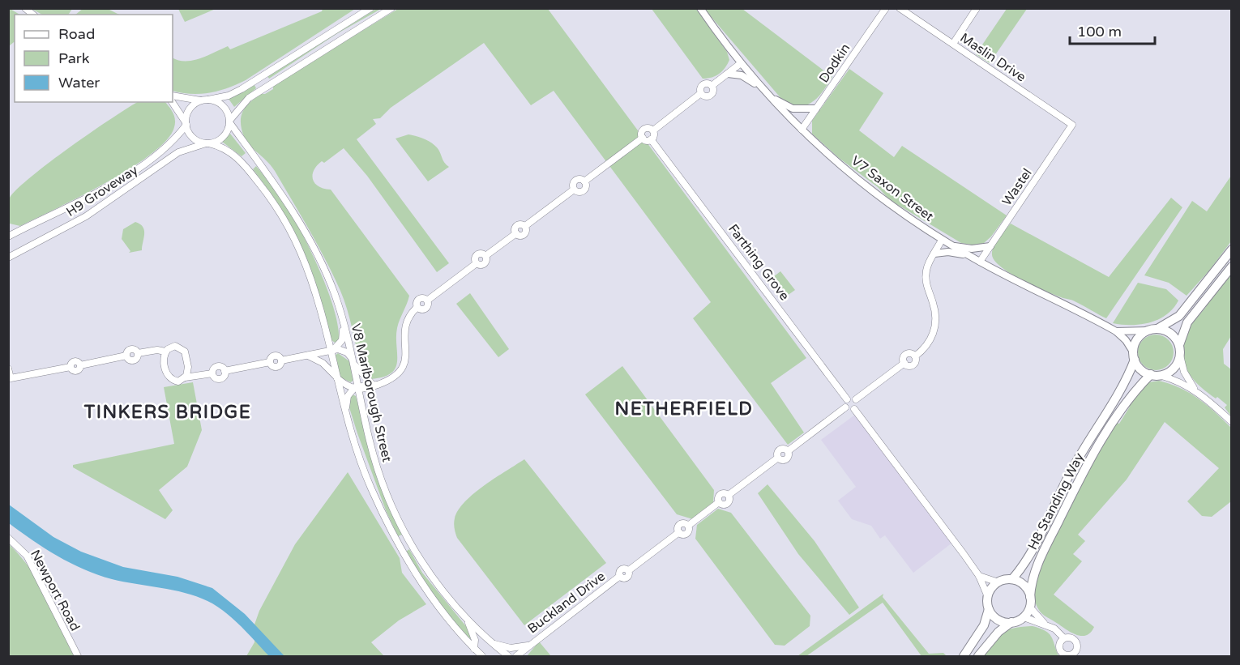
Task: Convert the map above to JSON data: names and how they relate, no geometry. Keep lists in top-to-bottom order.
{
  "streets": {
    "highway": ["H8 Standing Way"],
    "main road": ["V7 Saxon Street"],
    "street": [
      "Maslin Drive",
      "Dodkin",
      "Wastel",
      "H9 Groveway",
      "Farthing Grove",
      "V8 Marlborough Street",
      "Newport Road",
      "Buckland Drive"
    ]
  },
  "crossings": [
    ["Maslin Drive", "Wastel"],
    ["Dodkin", "V7 Saxon Street"],
    ["Wastel", "V7 Saxon Street"],
    ["V7 Saxon Street", "H8 Standing Way"],
    ["H9 Groveway", "V8 Marlborough Street"],
    ["Farthing Grove", "Buckland Drive"]
  ],
  "districts": ["NETHERFIELD", "TINKERS BRIDGE"],
  "legend": ["Road", "Park", "Water"],
  "scale_bar": "100 m"
}
